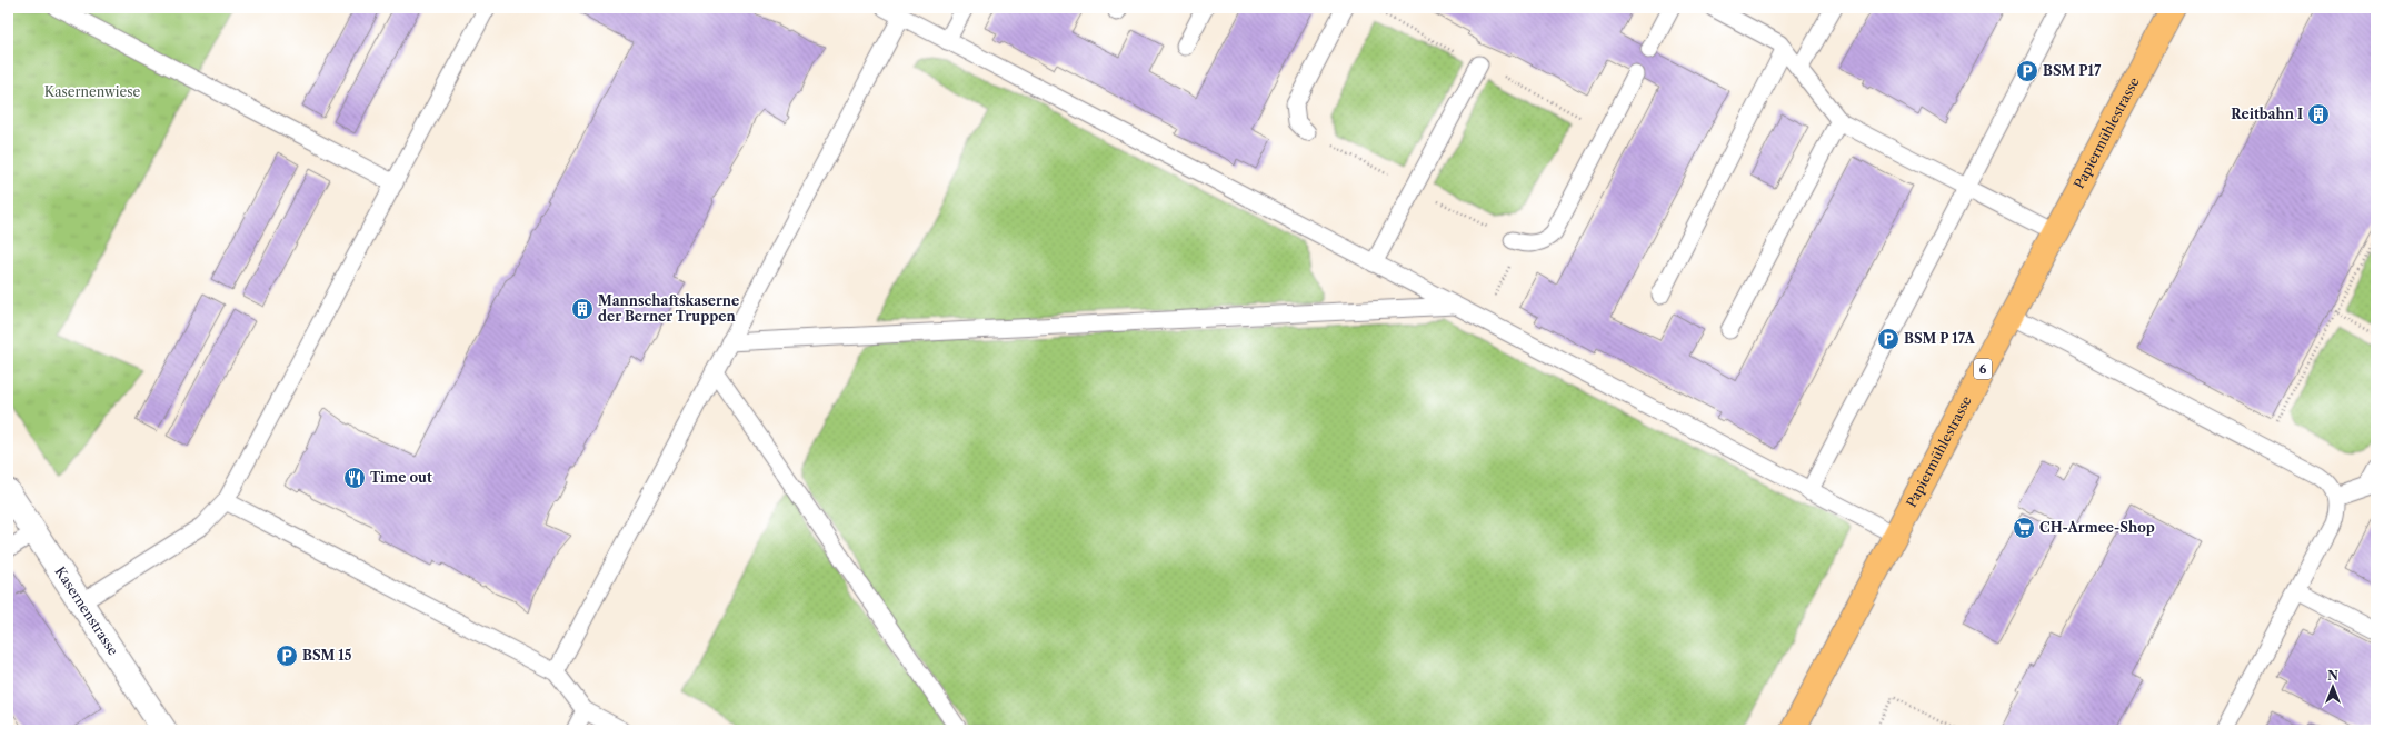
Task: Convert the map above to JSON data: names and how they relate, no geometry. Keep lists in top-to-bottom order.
{
  "streets": {
    "main road": ["Papiermühlestrasse", "6"],
    "street": ["Kasernenstrasse"]
  },
  "parks": ["Kasernenwiese"],
  "places": {
    "parking": ["BSM P17", "BSM P 17A", "BSM 15"],
    "building": ["Reitbahn I", "Mannschaftskaserne der Berner Truppen"],
    "restaurant": ["Time out"],
    "supermarket": ["CH-Armee-Shop"]
  },
  "north": "top"
}
